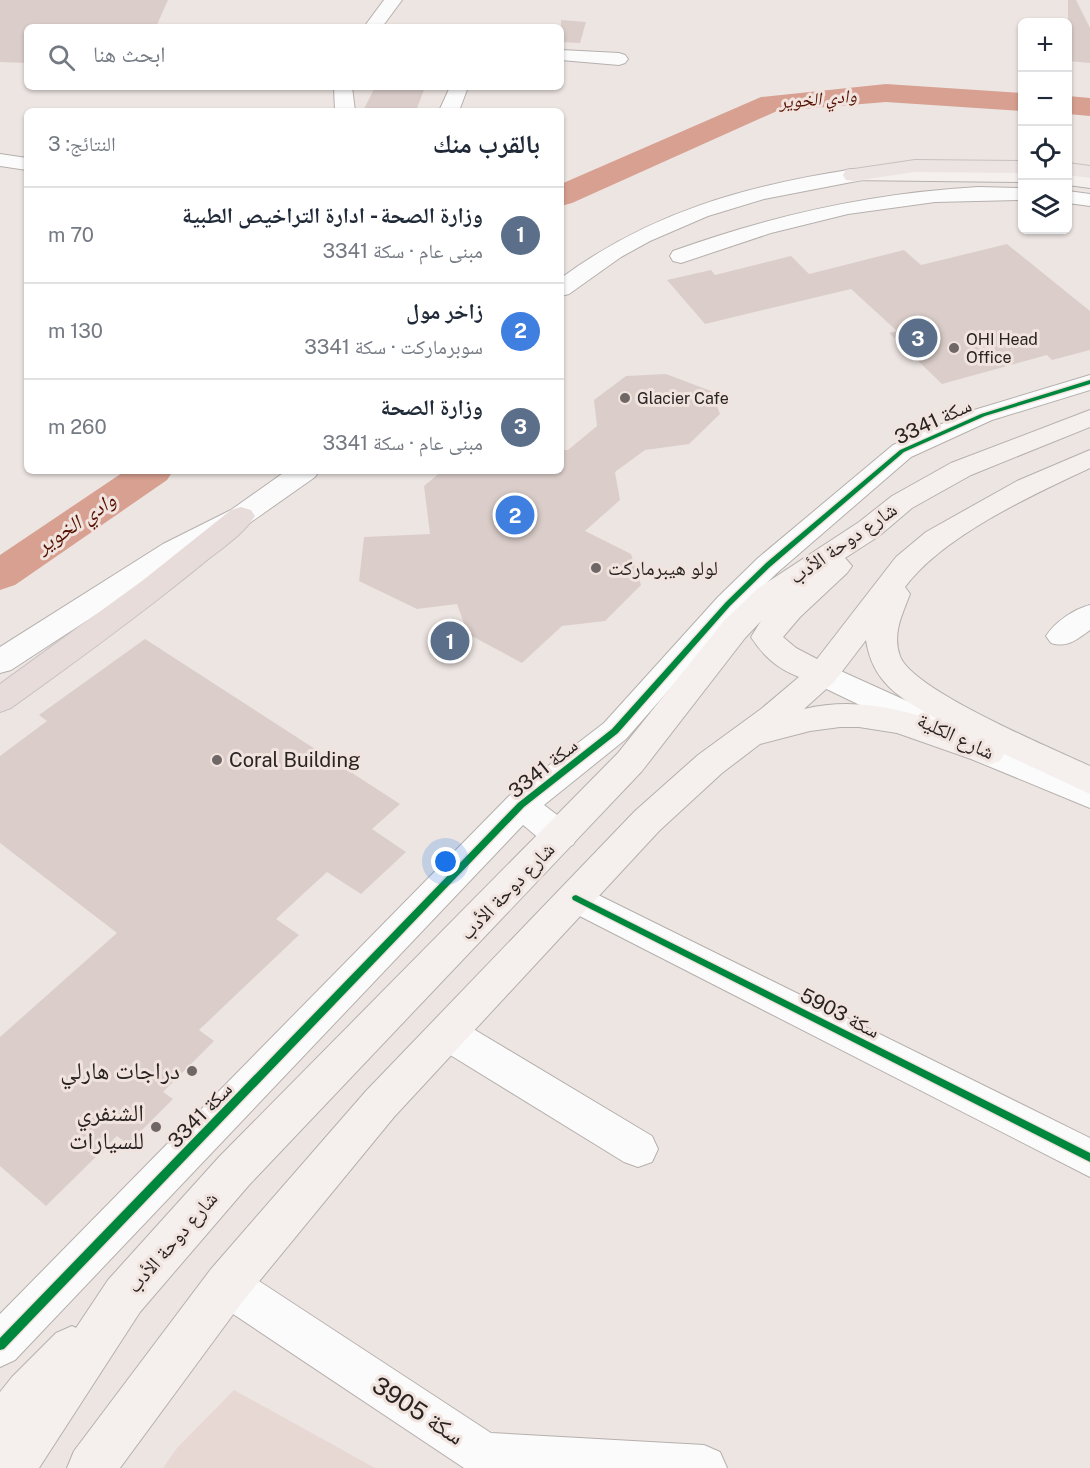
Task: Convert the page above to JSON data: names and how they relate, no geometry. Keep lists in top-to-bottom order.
{
  "streets": {
    "main road": ["شارع دوحة الأدب"],
    "street": [
      "سكة 3341",
      "شارع الكلية",
      "سكة 5903",
      "سكة 3905"
    ]
  },
  "water": ["وادي الخوير"],
  "places": [
    "OHI Head Office",
    "Glacier Cafe",
    "لولو هيبرماركت",
    "Coral Building",
    "دراجات هارلي",
    "الشنفري للسيارات"
  ],
  "page": {
    "map_buttons": ["+", "−"],
    "search": "ابحث هنا",
    "heading": ["بالقرب منك", "النتائج: 3"],
    "list": [
      {
        "mark": "1",
        "name": "وزارة الصحة - ادارة التراخيص الطبية",
        "note": "مبنى عام · سكة 3341",
        "value": "70 m"
      },
      {
        "mark": "2",
        "name": "زاخر مول",
        "note": "سوبرماركت · سكة 3341",
        "value": "130 m"
      },
      {
        "mark": "3",
        "name": "وزارة الصحة",
        "note": "مبنى عام · سكة 3341",
        "value": "260 m"
      }
    ],
    "pins": ["3", "2", "1"]
  }
}
